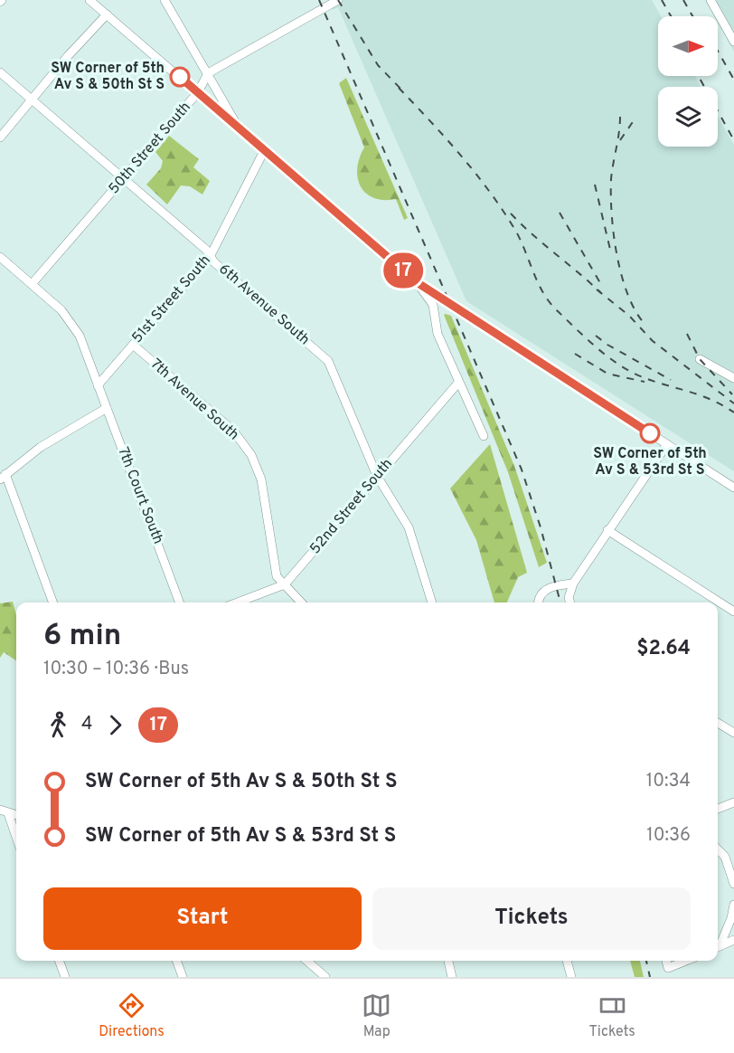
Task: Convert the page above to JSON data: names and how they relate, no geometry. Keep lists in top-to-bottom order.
{
  "streets": {
    "street": [
      "50th Street South",
      "51st Street South",
      "6th Avenue South",
      "7th Avenue South",
      "7th Court South",
      "52nd Street South"
    ]
  },
  "crossings": [
    ["50th Street South", "6th Avenue South"],
    ["51st Street South", "6th Avenue South"],
    ["51st Street South", "7th Avenue South"],
    ["51st Street South", "7th Court South"],
    ["6th Avenue South", "52nd Street South"],
    ["7th Avenue South", "52nd Street South"]
  ],
  "places": ["SW Corner of 5th Av S & 50th St S", "SW Corner of 5th Av S & 53rd St S"],
  "lines": ["bus line 17"],
  "north": "right",
  "page": {
    "on_map": "17",
    "heading": ["6 min", "10:30 – 10:36 · Bus", "$2.64"],
    "legs": ["4", "17"],
    "list": [
      {
        "name": "SW Corner of 5th Av S & 50th St S",
        "value": "10:34"
      },
      {
        "name": "SW Corner of 5th Av S & 53rd St S",
        "value": "10:36"
      }
    ],
    "buttons": ["Start", "Tickets"],
    "tabs": ["Directions", "Map", "Tickets"]
  }
}
